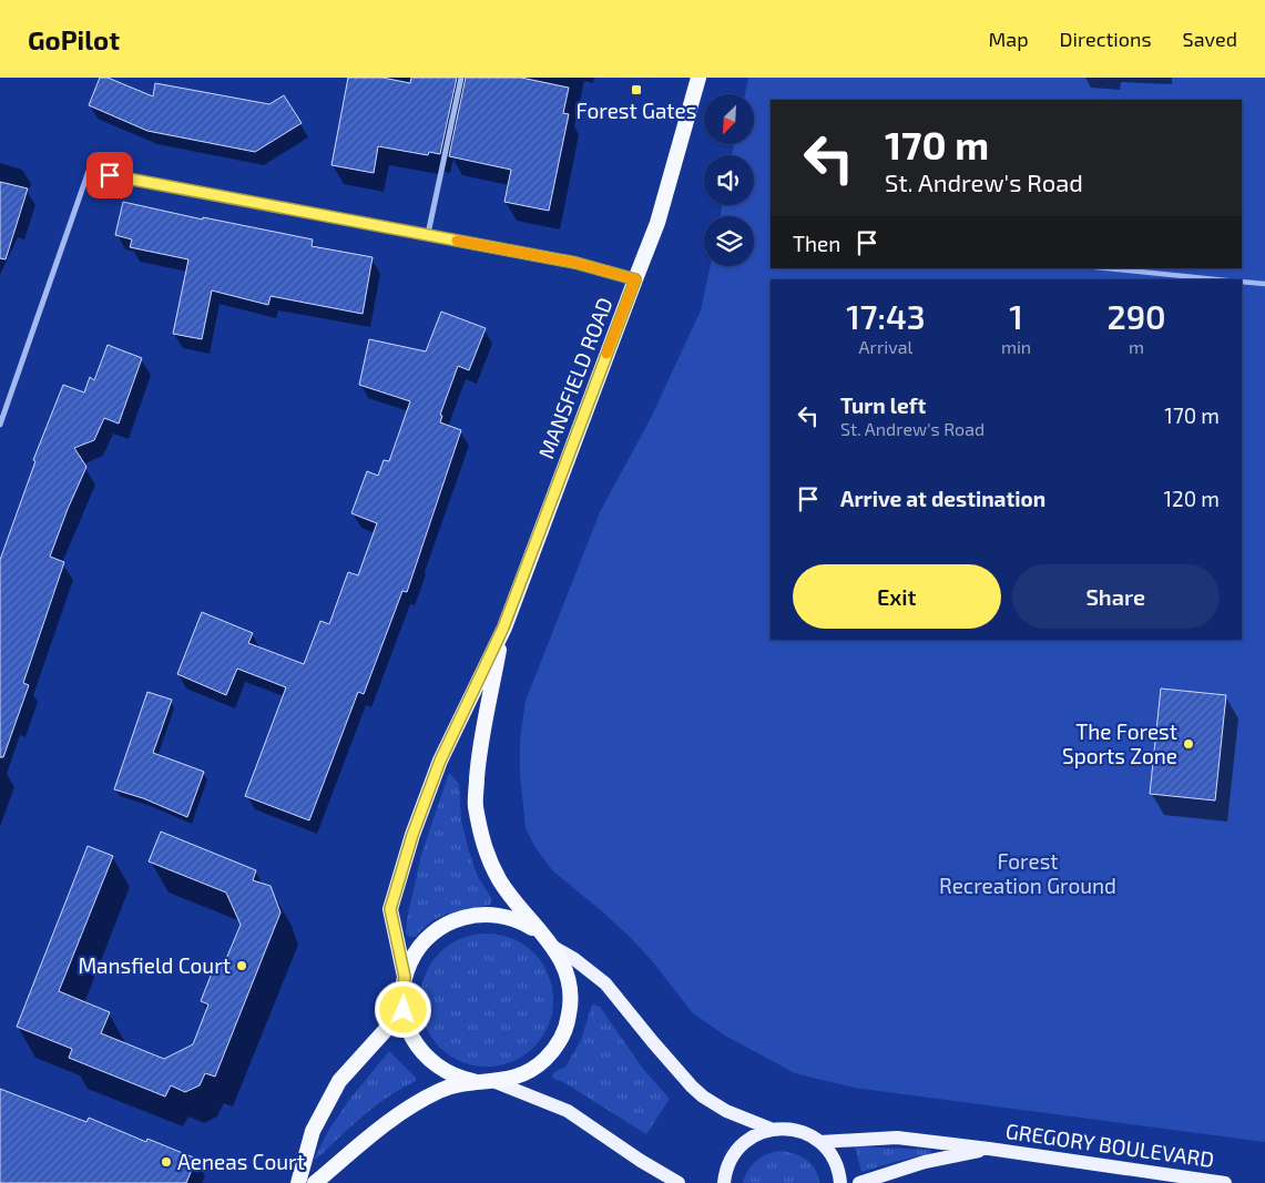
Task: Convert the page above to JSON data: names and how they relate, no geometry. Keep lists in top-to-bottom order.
{
  "streets": {
    "highway": ["MANSFIELD ROAD"],
    "main road": ["GREGORY BOULEVARD"]
  },
  "crossings": [
    ["MANSFIELD ROAD", "GREGORY BOULEVARD"]
  ],
  "parks": ["Forest Recreation Ground"],
  "places": {
    "transit": ["Forest Gates"],
    "other": ["The Forest Sports Zone", "Mansfield Court", "Aeneas Court"]
  },
  "north": "bottom left",
  "page": {
    "header": "GoPilot",
    "nav": ["Map", "Directions", "Saved"],
    "turn": ["170 m", "St. Andrew's Road"],
    "then": "Then",
    "eta": [
      "17:43",
      "Arrival",
      "1",
      "min",
      "290",
      "m"
    ],
    "list": [
      {
        "name": "Turn left",
        "note": "St. Andrew's Road",
        "value": "170 m"
      },
      {
        "name": "Arrive at destination",
        "value": "120 m"
      }
    ],
    "buttons": ["Exit", "Share"]
  }
}
